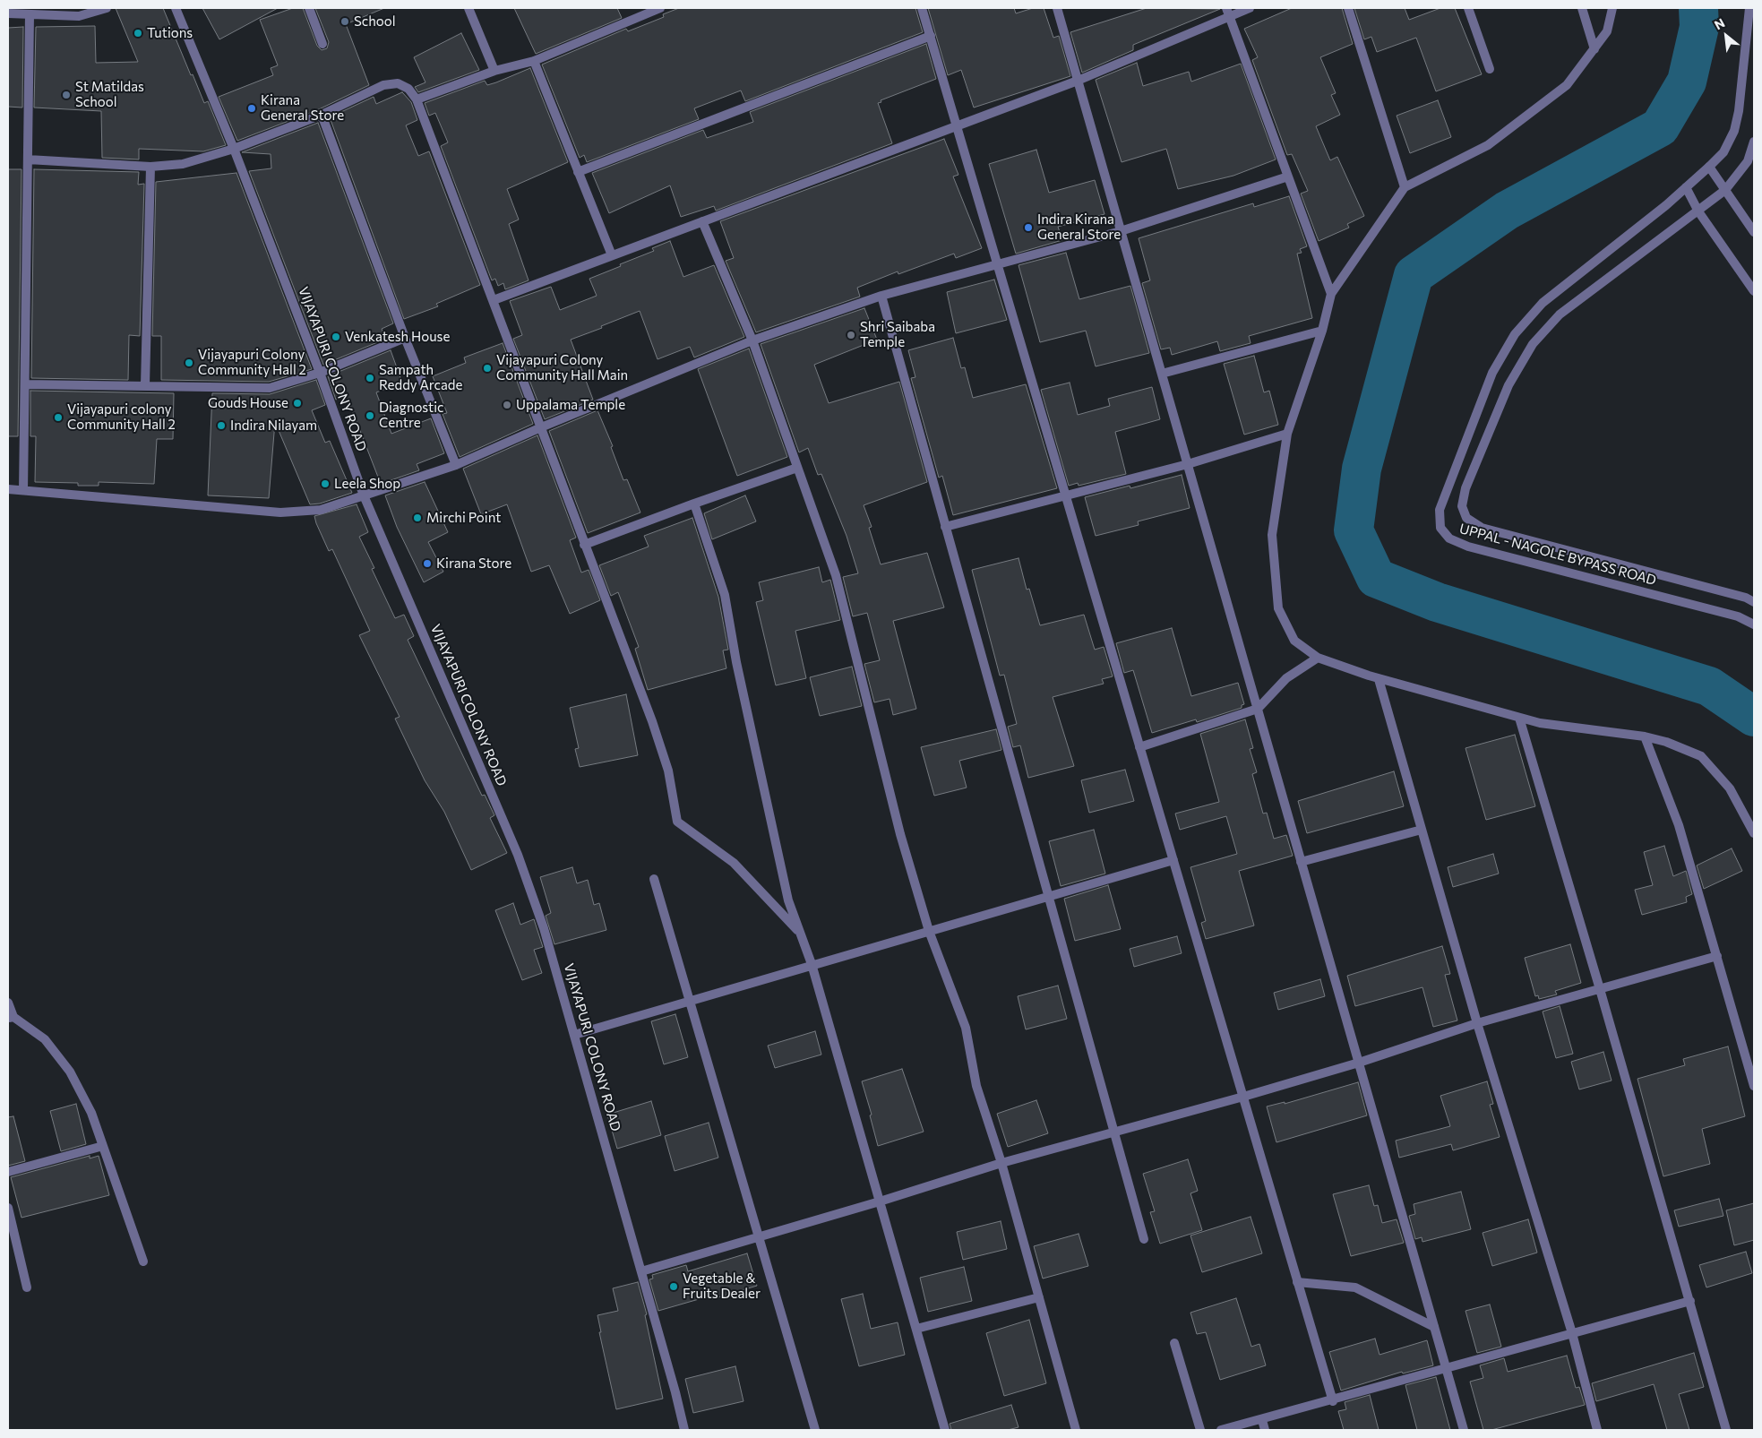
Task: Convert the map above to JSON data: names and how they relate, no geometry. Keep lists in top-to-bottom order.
{
  "streets": {
    "street": ["VIJAYAPURI COLONY ROAD", "UPPAL - NAGOLE BYPASS ROAD"]
  },
  "places": [
    "School",
    "Tutions",
    "St Matildas School",
    "Kirana General Store",
    "Indira Kirana General Store",
    "Shri Saibaba Temple",
    "Venkatesh House",
    "Vijayapuri Colony Community Hall 2",
    "Vijayapuri Colony Community Hall Main",
    "Sampath Reddy Arcade",
    "Gouds House",
    "Uppalama Temple",
    "Diagnostic Centre",
    "Vijayapuri colony Community Hall 2",
    "Indira Nilayam",
    "Leela Shop",
    "Mirchi Point",
    "Kirana Store",
    "Vegetable & Fruits Dealer"
  ],
  "north": "top left"
}
